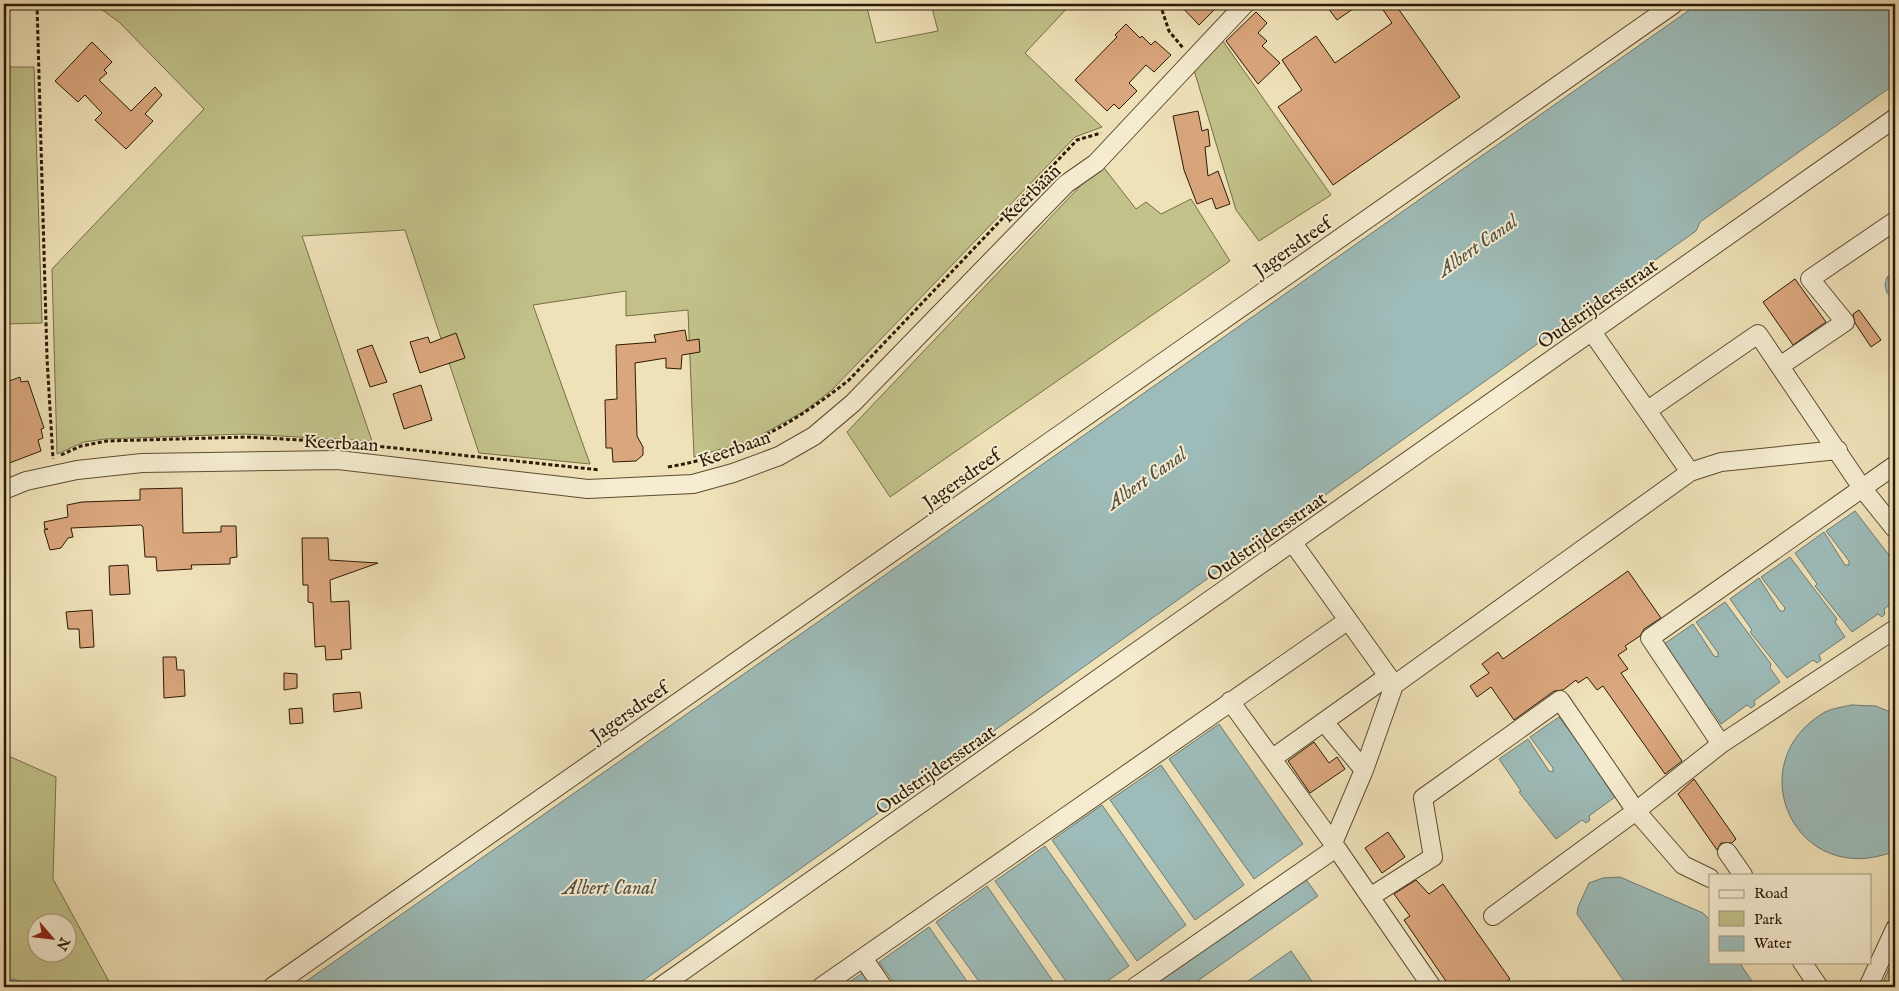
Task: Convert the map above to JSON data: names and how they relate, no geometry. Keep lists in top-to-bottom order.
{
  "streets": {
    "street": ["Keerbaan", "Jagersdreef", "Oudstrijdersstraat"]
  },
  "water": ["Albert Canal"],
  "legend": ["Road", "Park", "Water"],
  "north": "bottom right"
}
